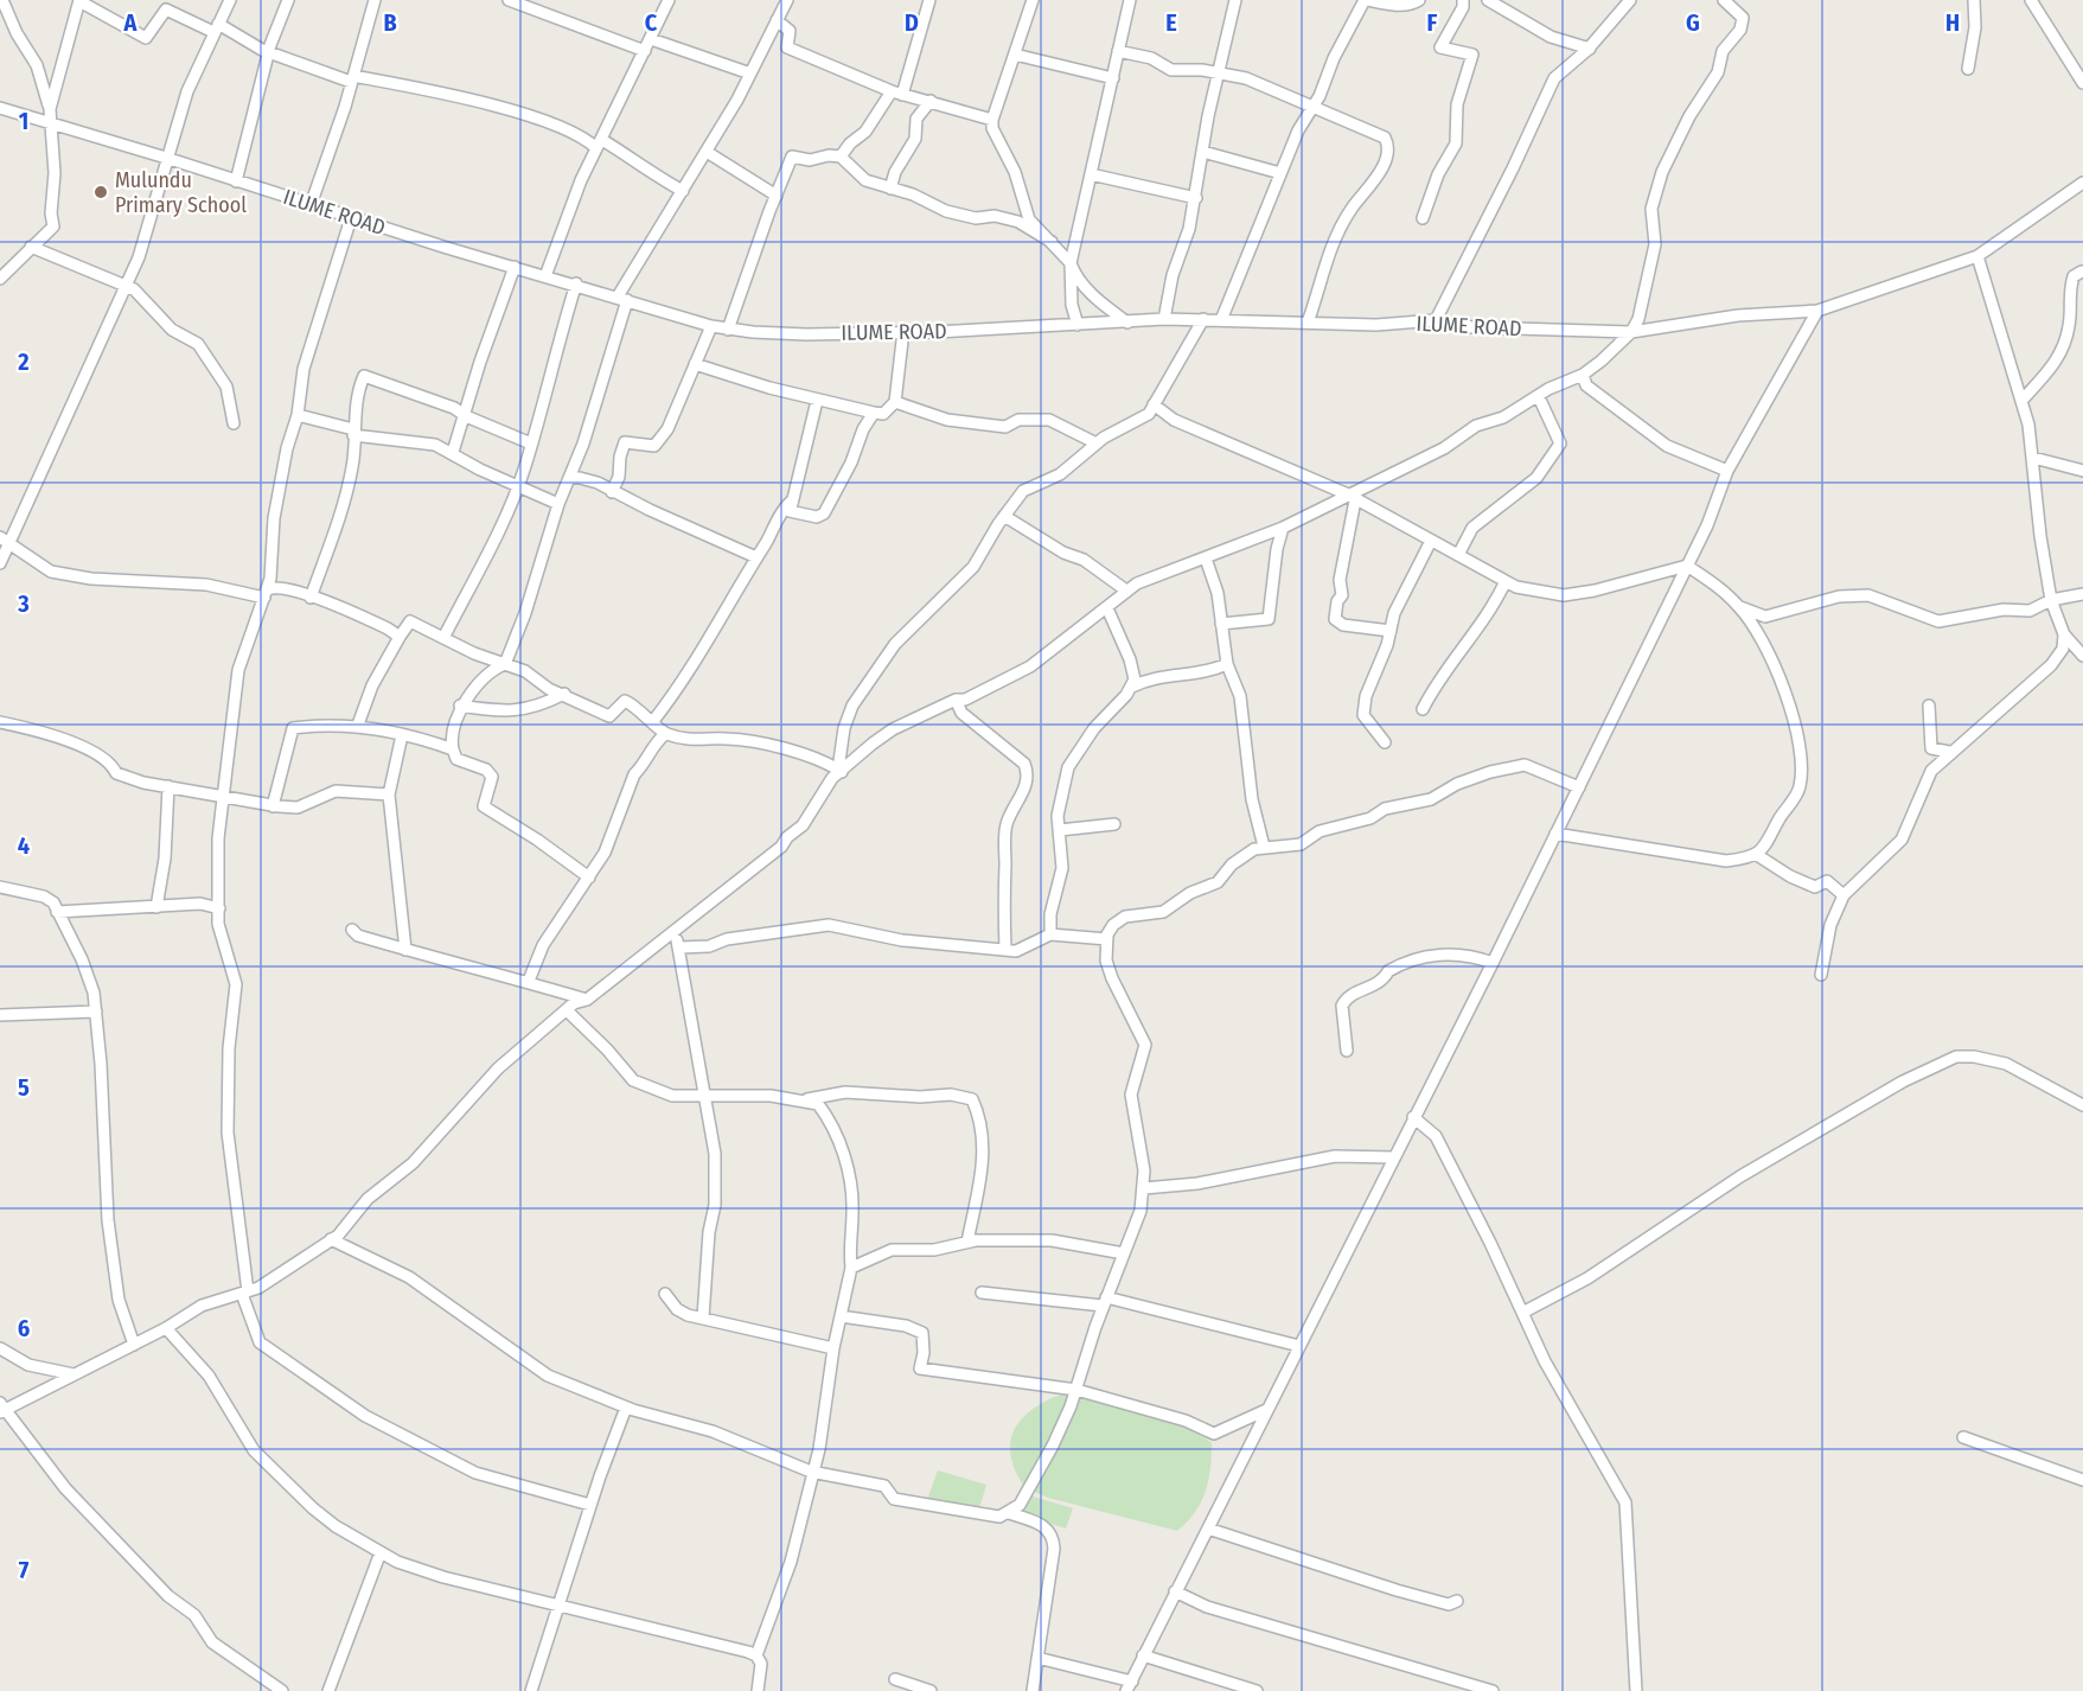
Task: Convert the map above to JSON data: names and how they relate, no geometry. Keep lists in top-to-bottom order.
{
  "streets": {
    "street": ["ILUME ROAD"]
  },
  "places": ["Mulundu Primary School"],
  "grid": {
    "columns": [
      "A",
      "B",
      "C",
      "D",
      "E",
      "F",
      "G",
      "H"
    ],
    "rows": [
      "1",
      "2",
      "3",
      "4",
      "5",
      "6",
      "7"
    ]
  }
}
